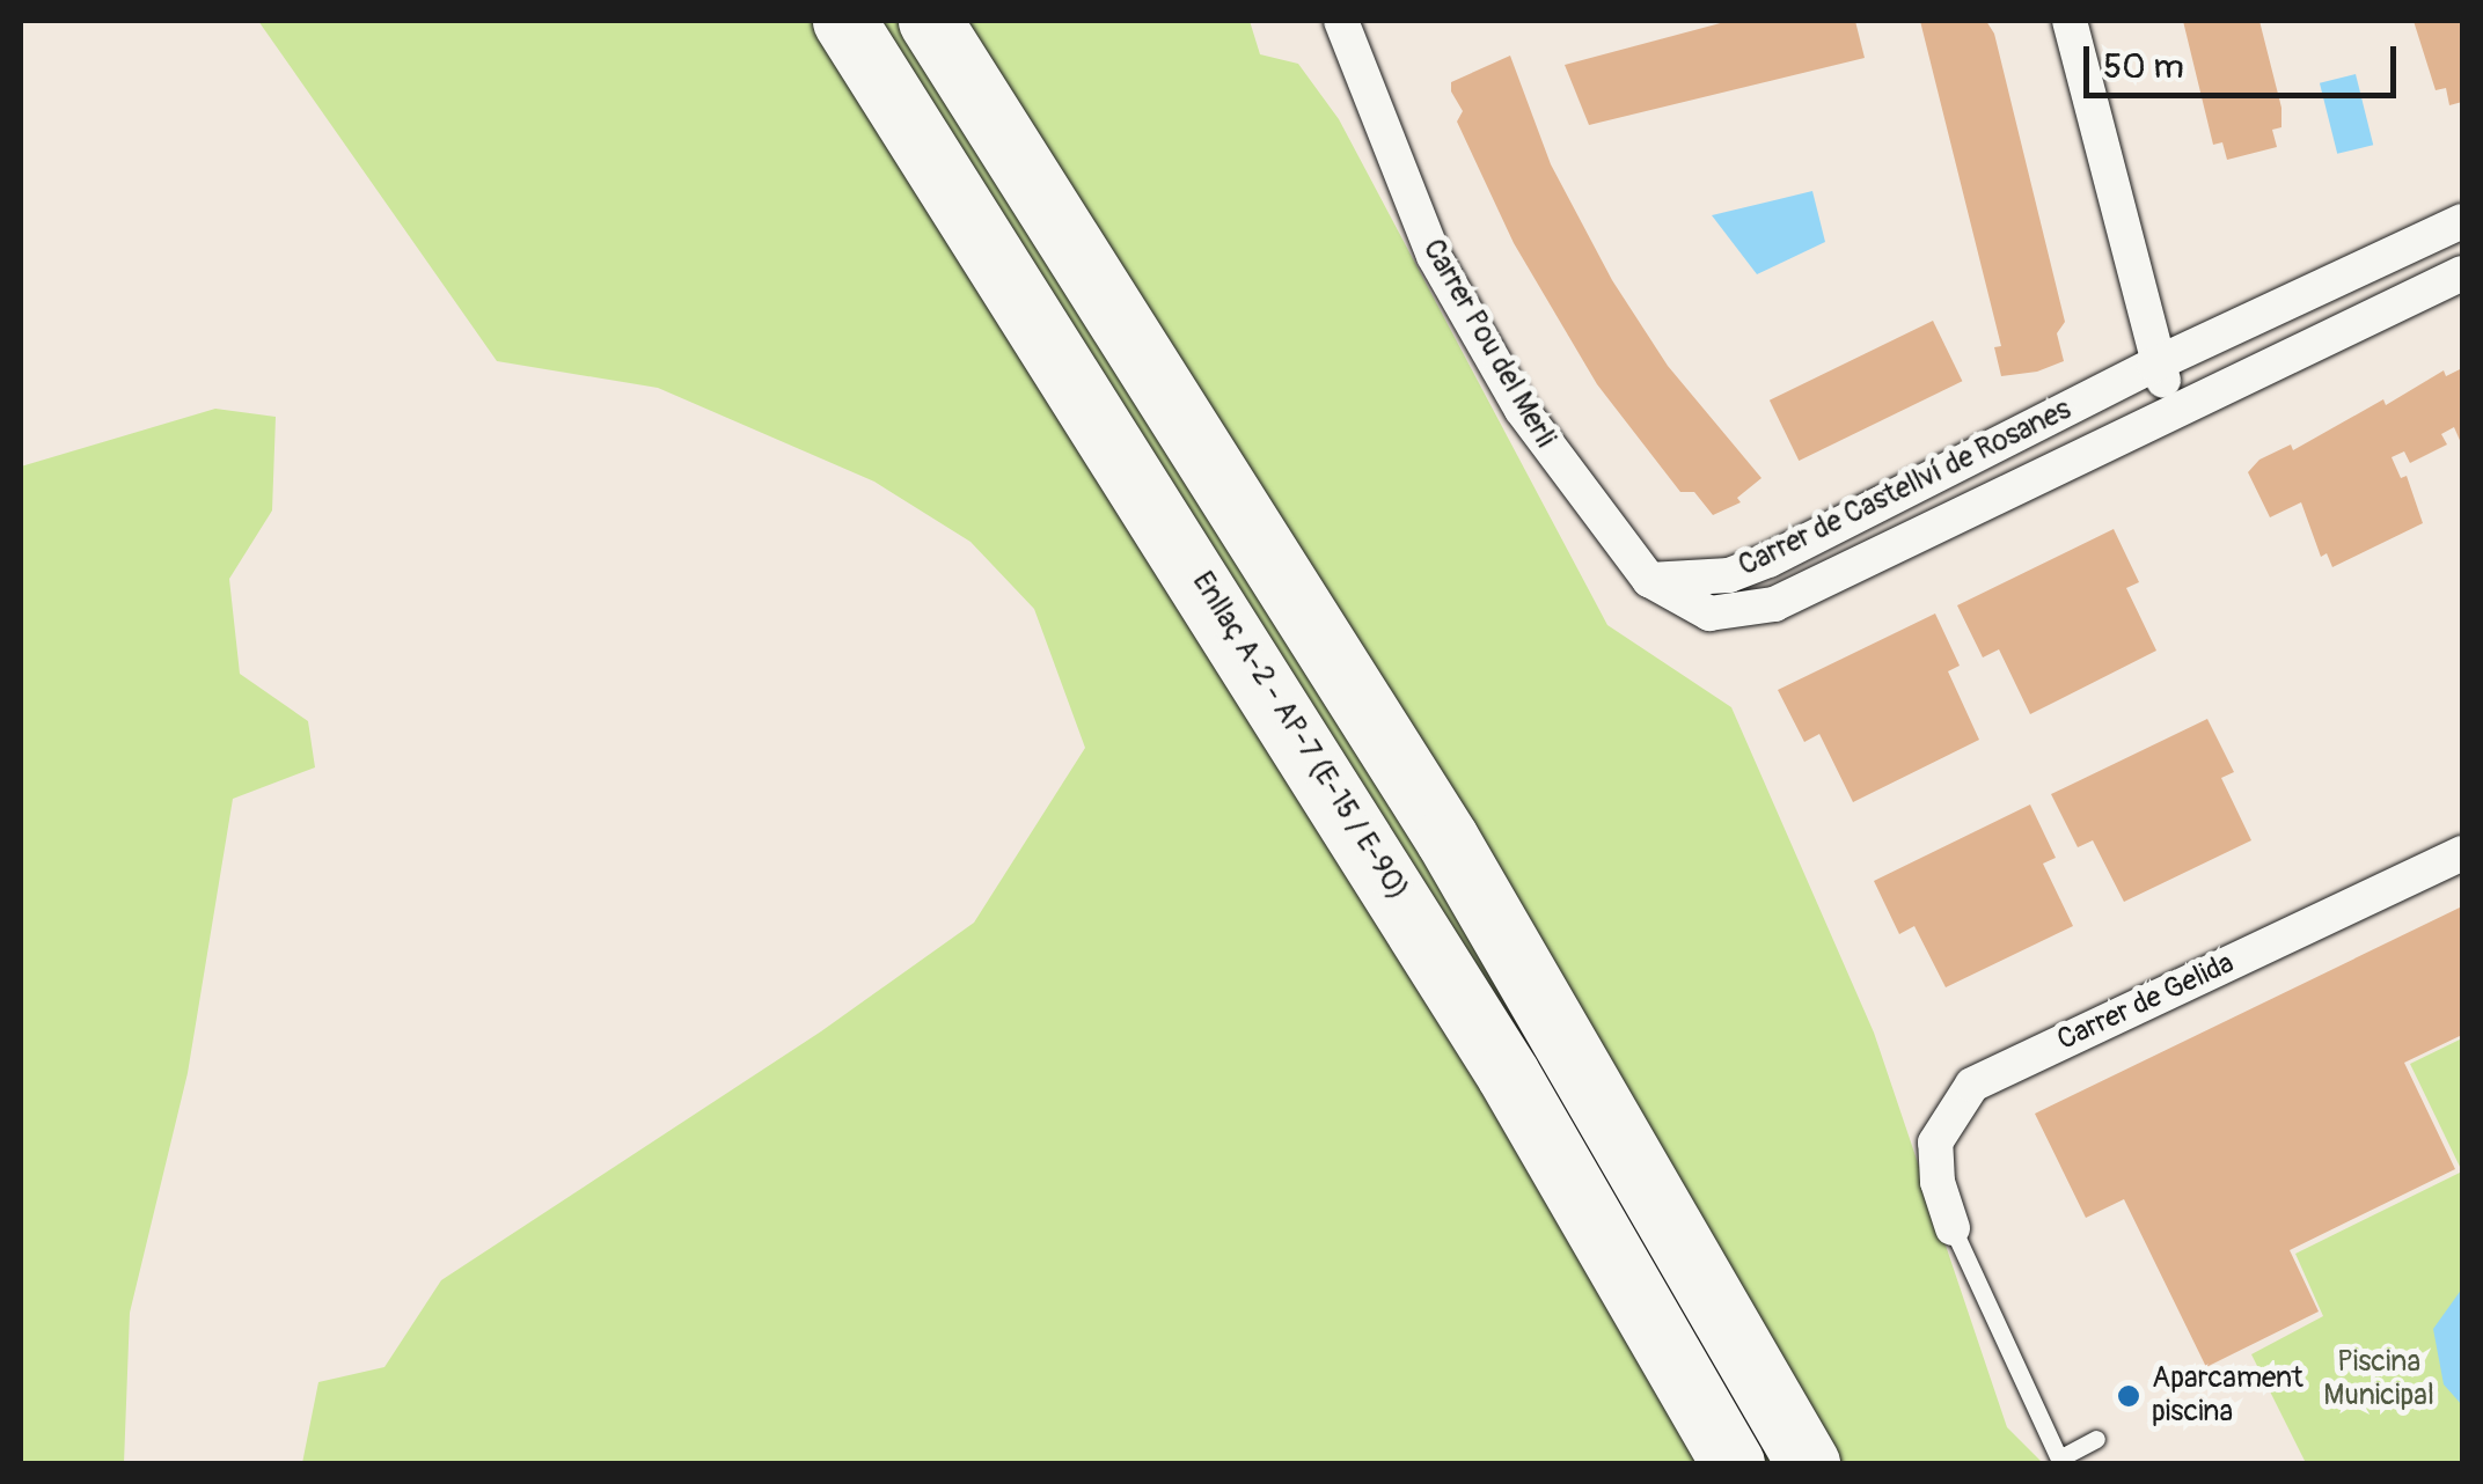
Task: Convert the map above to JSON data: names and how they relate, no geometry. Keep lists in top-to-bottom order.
{
  "streets": {
    "highway": ["Enllaç A-2 - AP-7 (E-15 / E-90)"],
    "street": ["Carrer Pou del Merli", "Carrer de Castellví de Rosanes", "Carrer de Gelida"]
  },
  "crossings": [
    ["Carrer Pou del Merli", "Carrer de Castellví de Rosanes"]
  ],
  "parks": ["Piscina Municipal"],
  "places": ["Aparcament piscina"],
  "scale_bar": "50 m"
}
